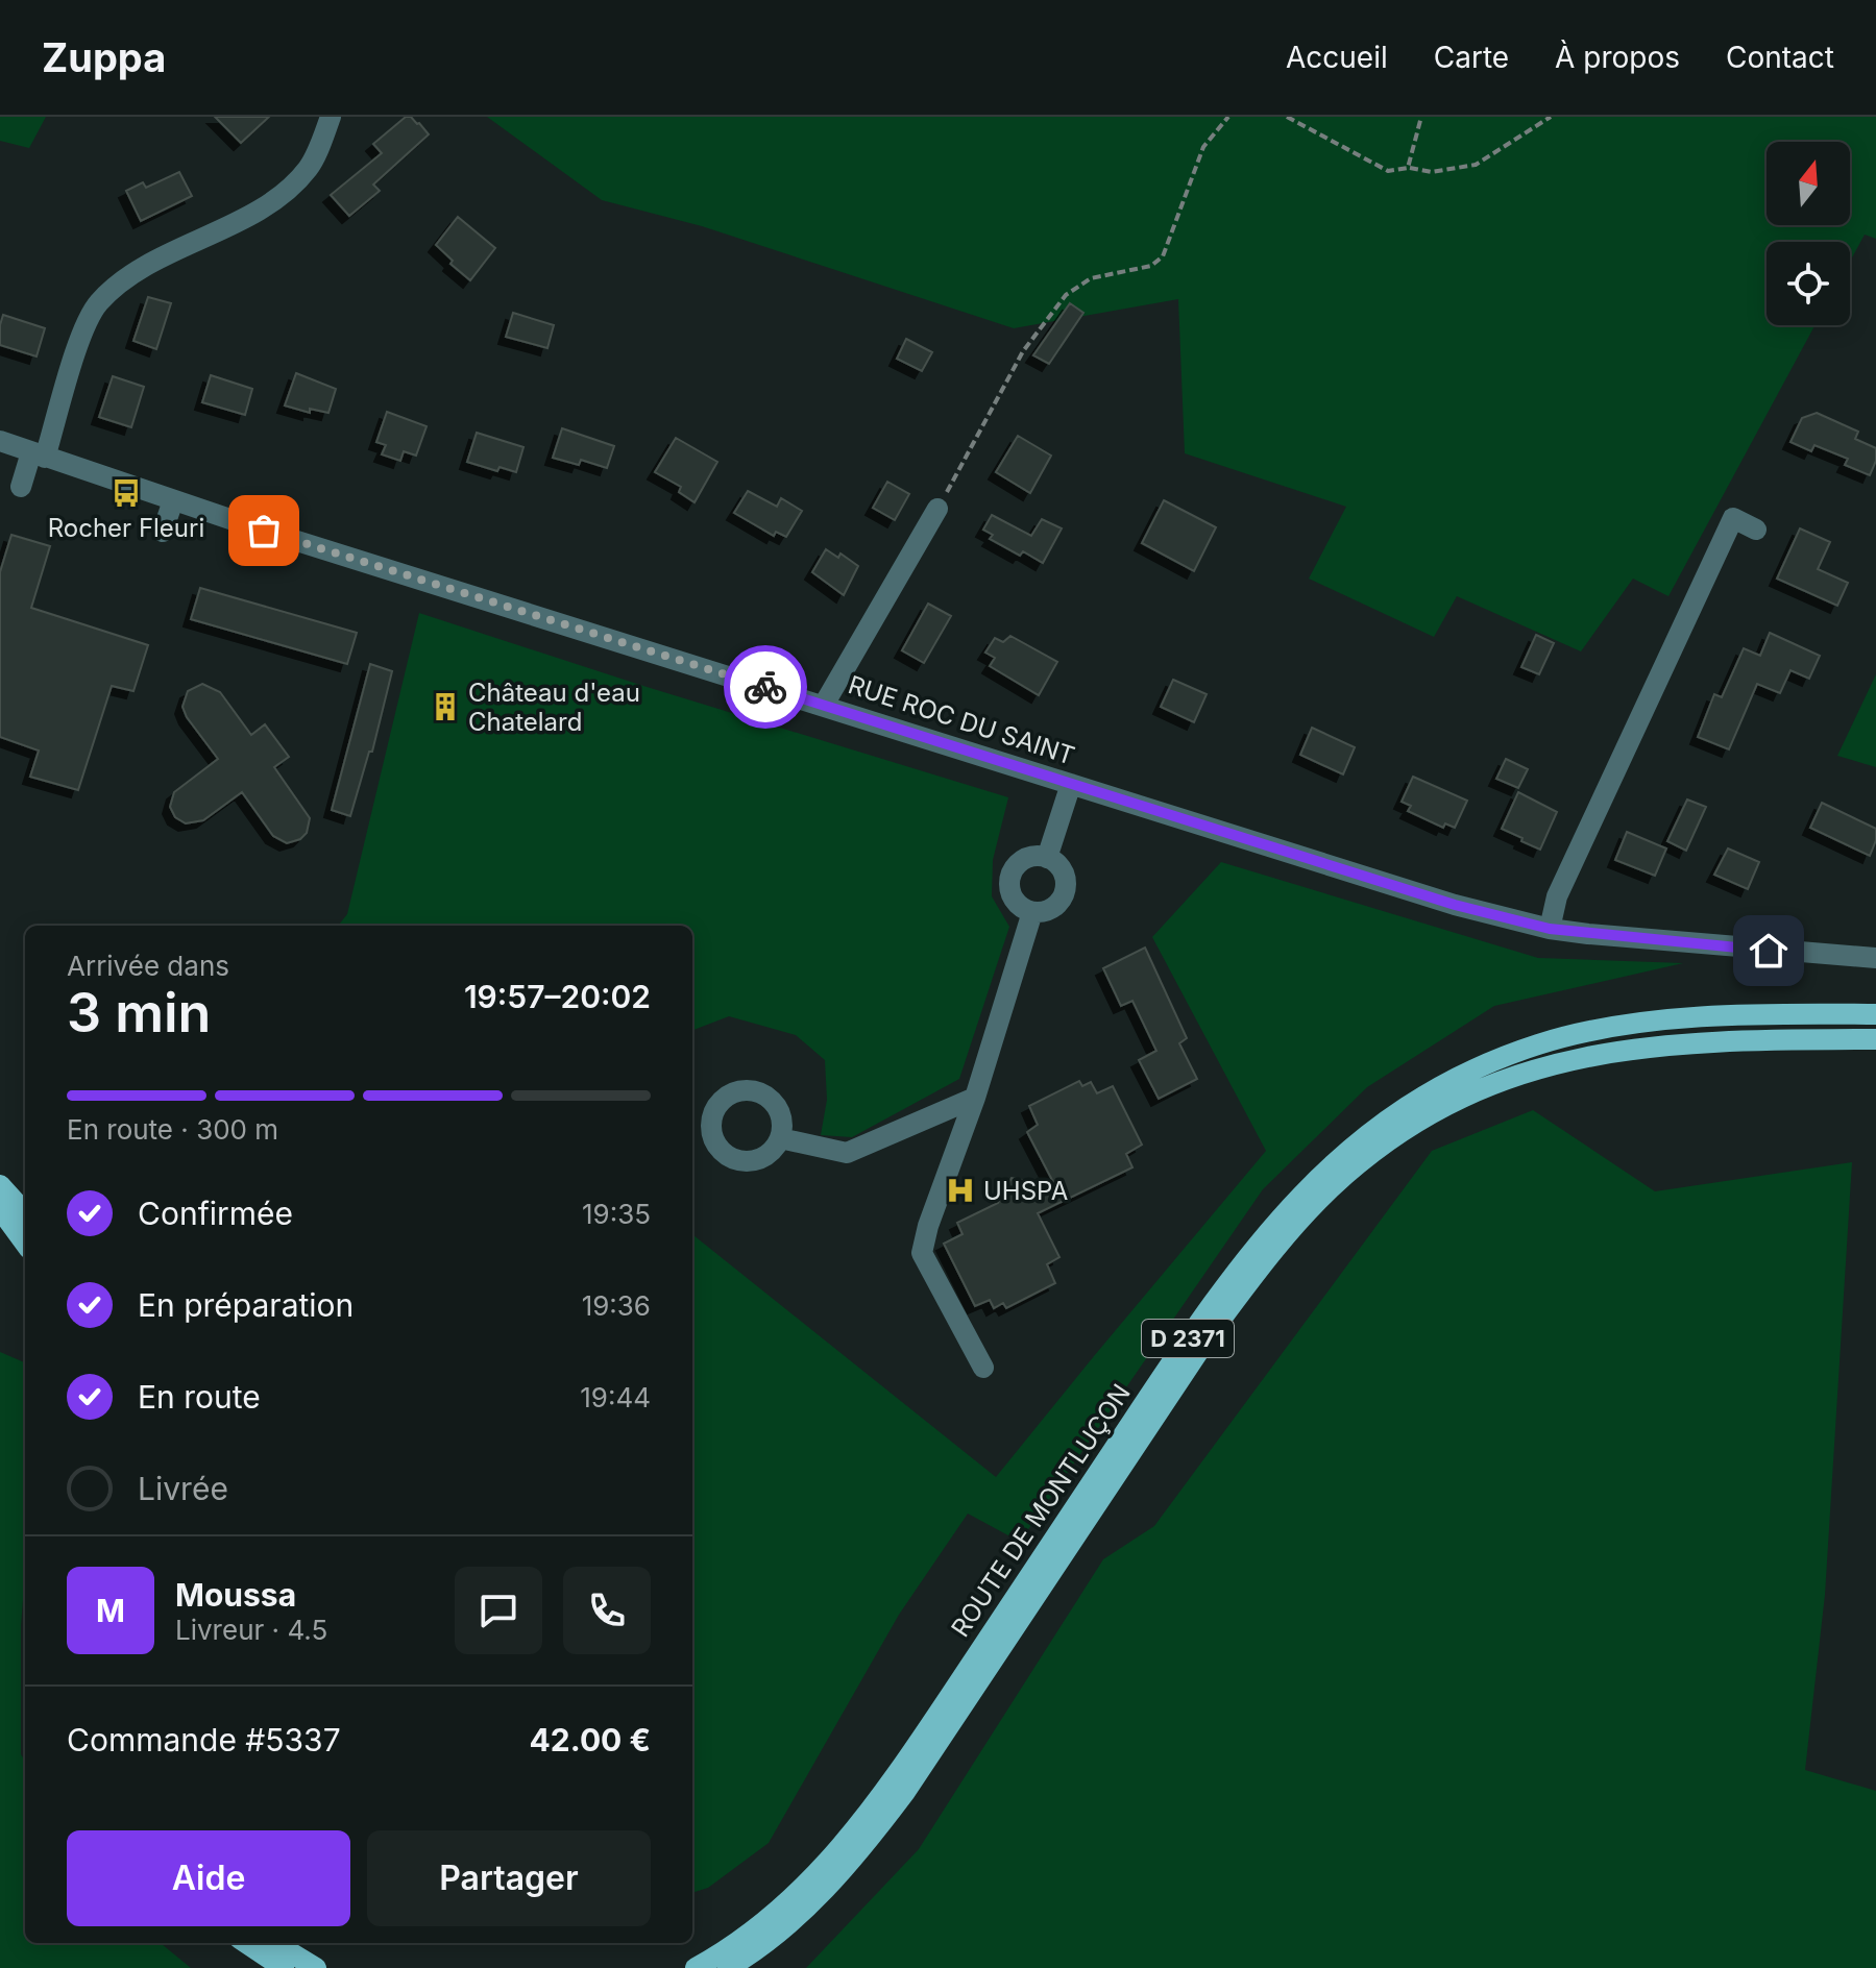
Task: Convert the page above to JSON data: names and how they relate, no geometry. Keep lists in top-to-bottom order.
{
  "streets": {
    "main road": ["D 2371", "ROUTE DE MONTLUÇON"],
    "street": ["RUE ROC DU SAINT"]
  },
  "places": {
    "bus stop": ["Rocher Fleuri"],
    "building": ["Château d'eau Chatelard"],
    "hospital": ["UHSPA"]
  },
  "north": "top",
  "page": {
    "header": "Zuppa",
    "nav": [
      "Accueil",
      "Carte",
      "À propos",
      "Contact"
    ],
    "heading": ["3 min", "Arrivée dans", "19:57–20:02"],
    "panel": [
      "Moussa",
      "Livreur · 4.5",
      "Commande #5337",
      "42.00 €"
    ],
    "bar": "En route · 300 m",
    "list": [
      ["Confirmée", "19:35"],
      ["En préparation", "19:36"],
      ["En route", "19:44"],
      "Livrée"
    ],
    "round": "M",
    "buttons": ["Aide", "Partager"]
  }
}
